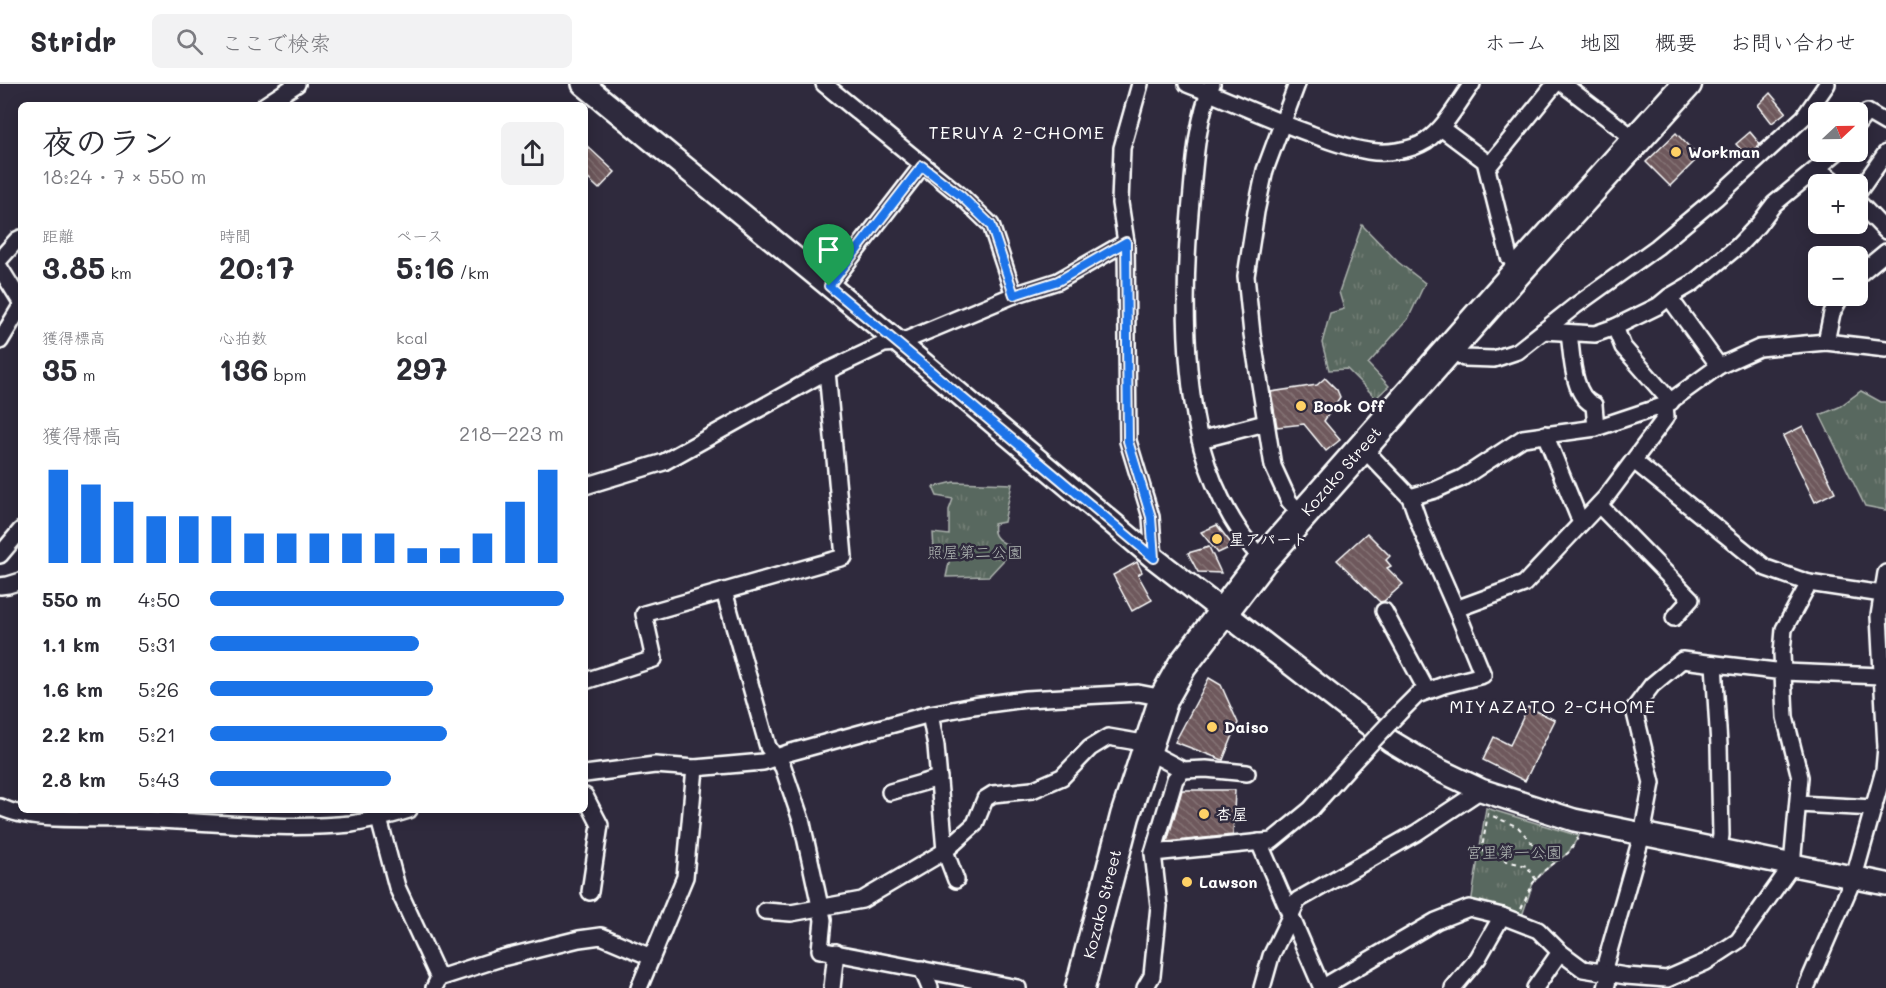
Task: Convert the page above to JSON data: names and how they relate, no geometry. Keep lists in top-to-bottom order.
{
  "streets": {
    "highway": ["Kozako Street"]
  },
  "districts": ["TERUYA 2-CHOME", "MIYAZATO 2-CHOME"],
  "parks": ["照屋第二公園", "宮里第一公園"],
  "places": [
    "Workman",
    "Book Off",
    "星アパート",
    "Daiso",
    "杏屋",
    "Lawson"
  ],
  "north": "right",
  "page": {
    "header": "Stridr",
    "search": "ここで検索",
    "nav": [
      "ホーム",
      "地図",
      "概要",
      "お問い合わせ"
    ],
    "map_buttons": ["+", "−"],
    "heading": ["夜のラン", "18:24 · 7 × 550 m"],
    "stats": [
      ["距離", "3.85 km"],
      ["時間", "20:17"],
      ["ペース", "5:16 /km"],
      ["獲得標高", "35 m"],
      ["心拍数", "136 bpm"],
      ["kcal", "297"]
    ],
    "chart": ["獲得標高", "218–223 m"],
    "list": [
      {
        "name": "550 m",
        "note": "4:50"
      },
      {
        "name": "1.1 km",
        "note": "5:31"
      },
      {
        "name": "1.6 km",
        "note": "5:26"
      },
      {
        "name": "2.2 km",
        "note": "5:21"
      },
      {
        "name": "2.8 km",
        "note": "5:43"
      }
    ]
  }
}
